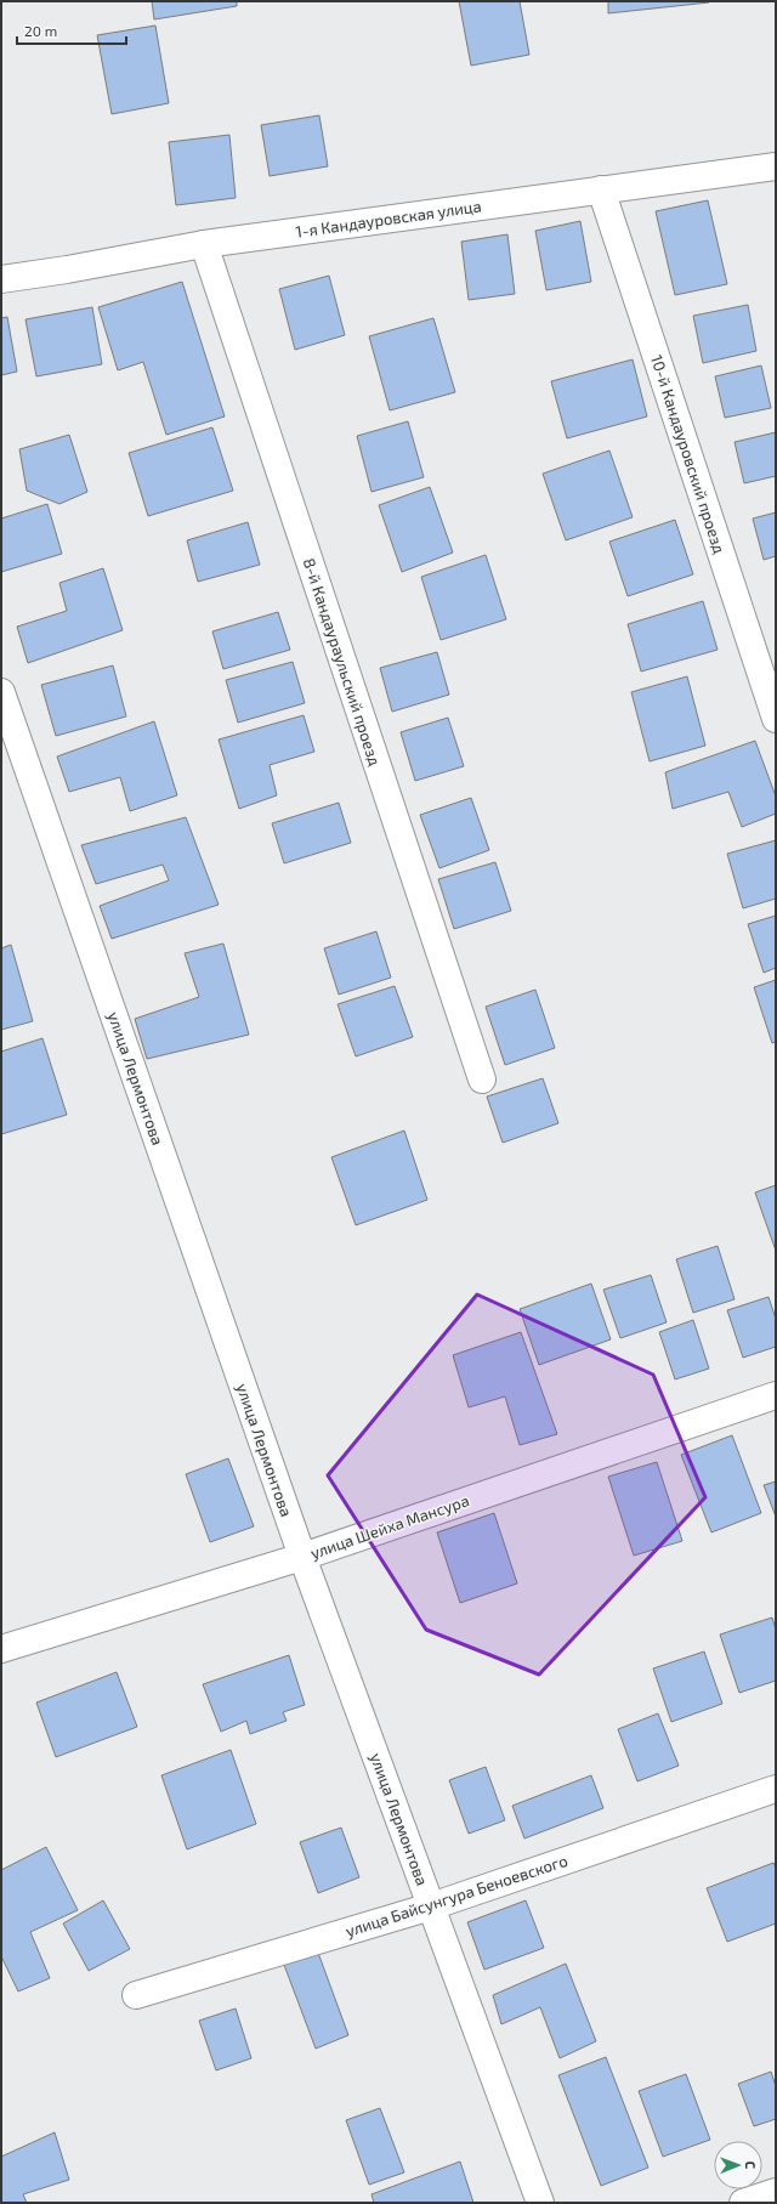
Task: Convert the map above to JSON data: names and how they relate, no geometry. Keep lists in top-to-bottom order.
{
  "streets": {
    "street": [
      "1-я Кандауровская улица",
      "10-й Кандауровский проезд",
      "8-й Кандаураульский проезд",
      "улица Лермонтова",
      "улица Шейха Мансура",
      "улица Байсунгура Беноевского"
    ]
  },
  "crossings": [
    ["1-я Кандауровская улица", "10-й Кандауровский проезд"],
    ["1-я Кандауровская улица", "8-й Кандаураульский проезд"],
    ["улица Лермонтова", "улица Шейха Мансура"],
    ["улица Лермонтова", "улица Байсунгура Беноевского"]
  ],
  "scale_bar": "20 m",
  "north": "right"
}
